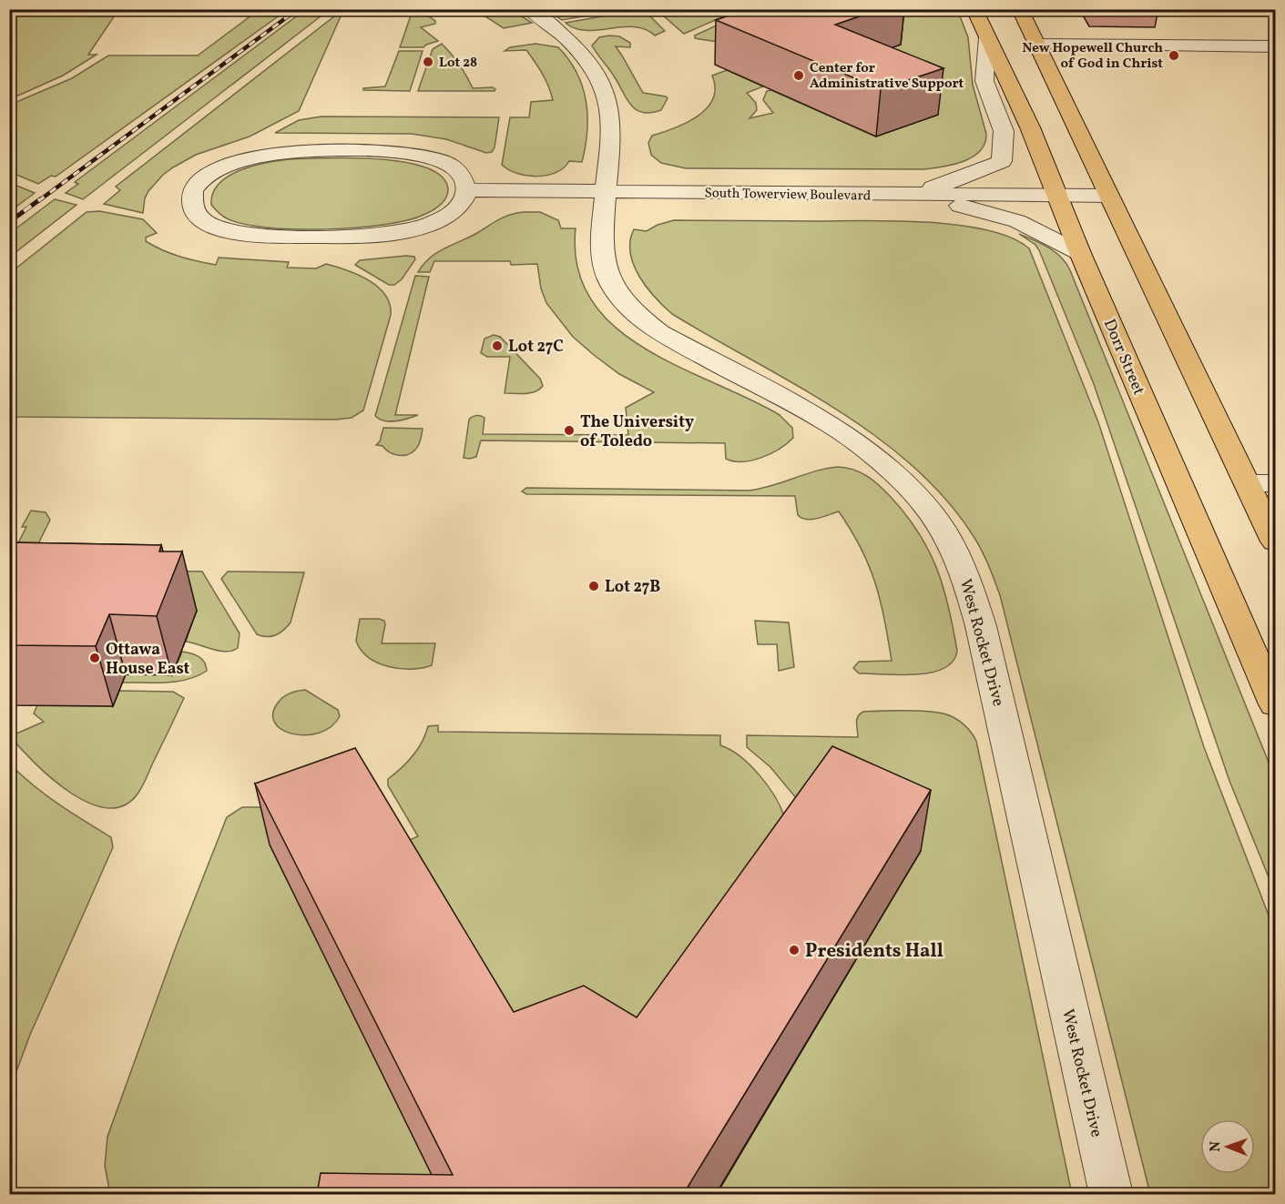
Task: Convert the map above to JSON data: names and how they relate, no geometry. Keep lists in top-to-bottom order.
{
  "streets": {
    "main road": ["Dorr Street"],
    "street": ["South Towerview Boulevard", "West Rocket Drive"]
  },
  "crossings": [
    ["South Towerview Boulevard", "Dorr Street"],
    ["South Towerview Boulevard", "West Rocket Drive"]
  ],
  "places": [
    "New Hopewell Church of God in Christ",
    "Lot 28",
    "Center for Administrative Support",
    "Lot 27C",
    "The University of Toledo",
    "Lot 27B",
    "Ottawa House East",
    "Presidents Hall"
  ],
  "north": "left"
}
